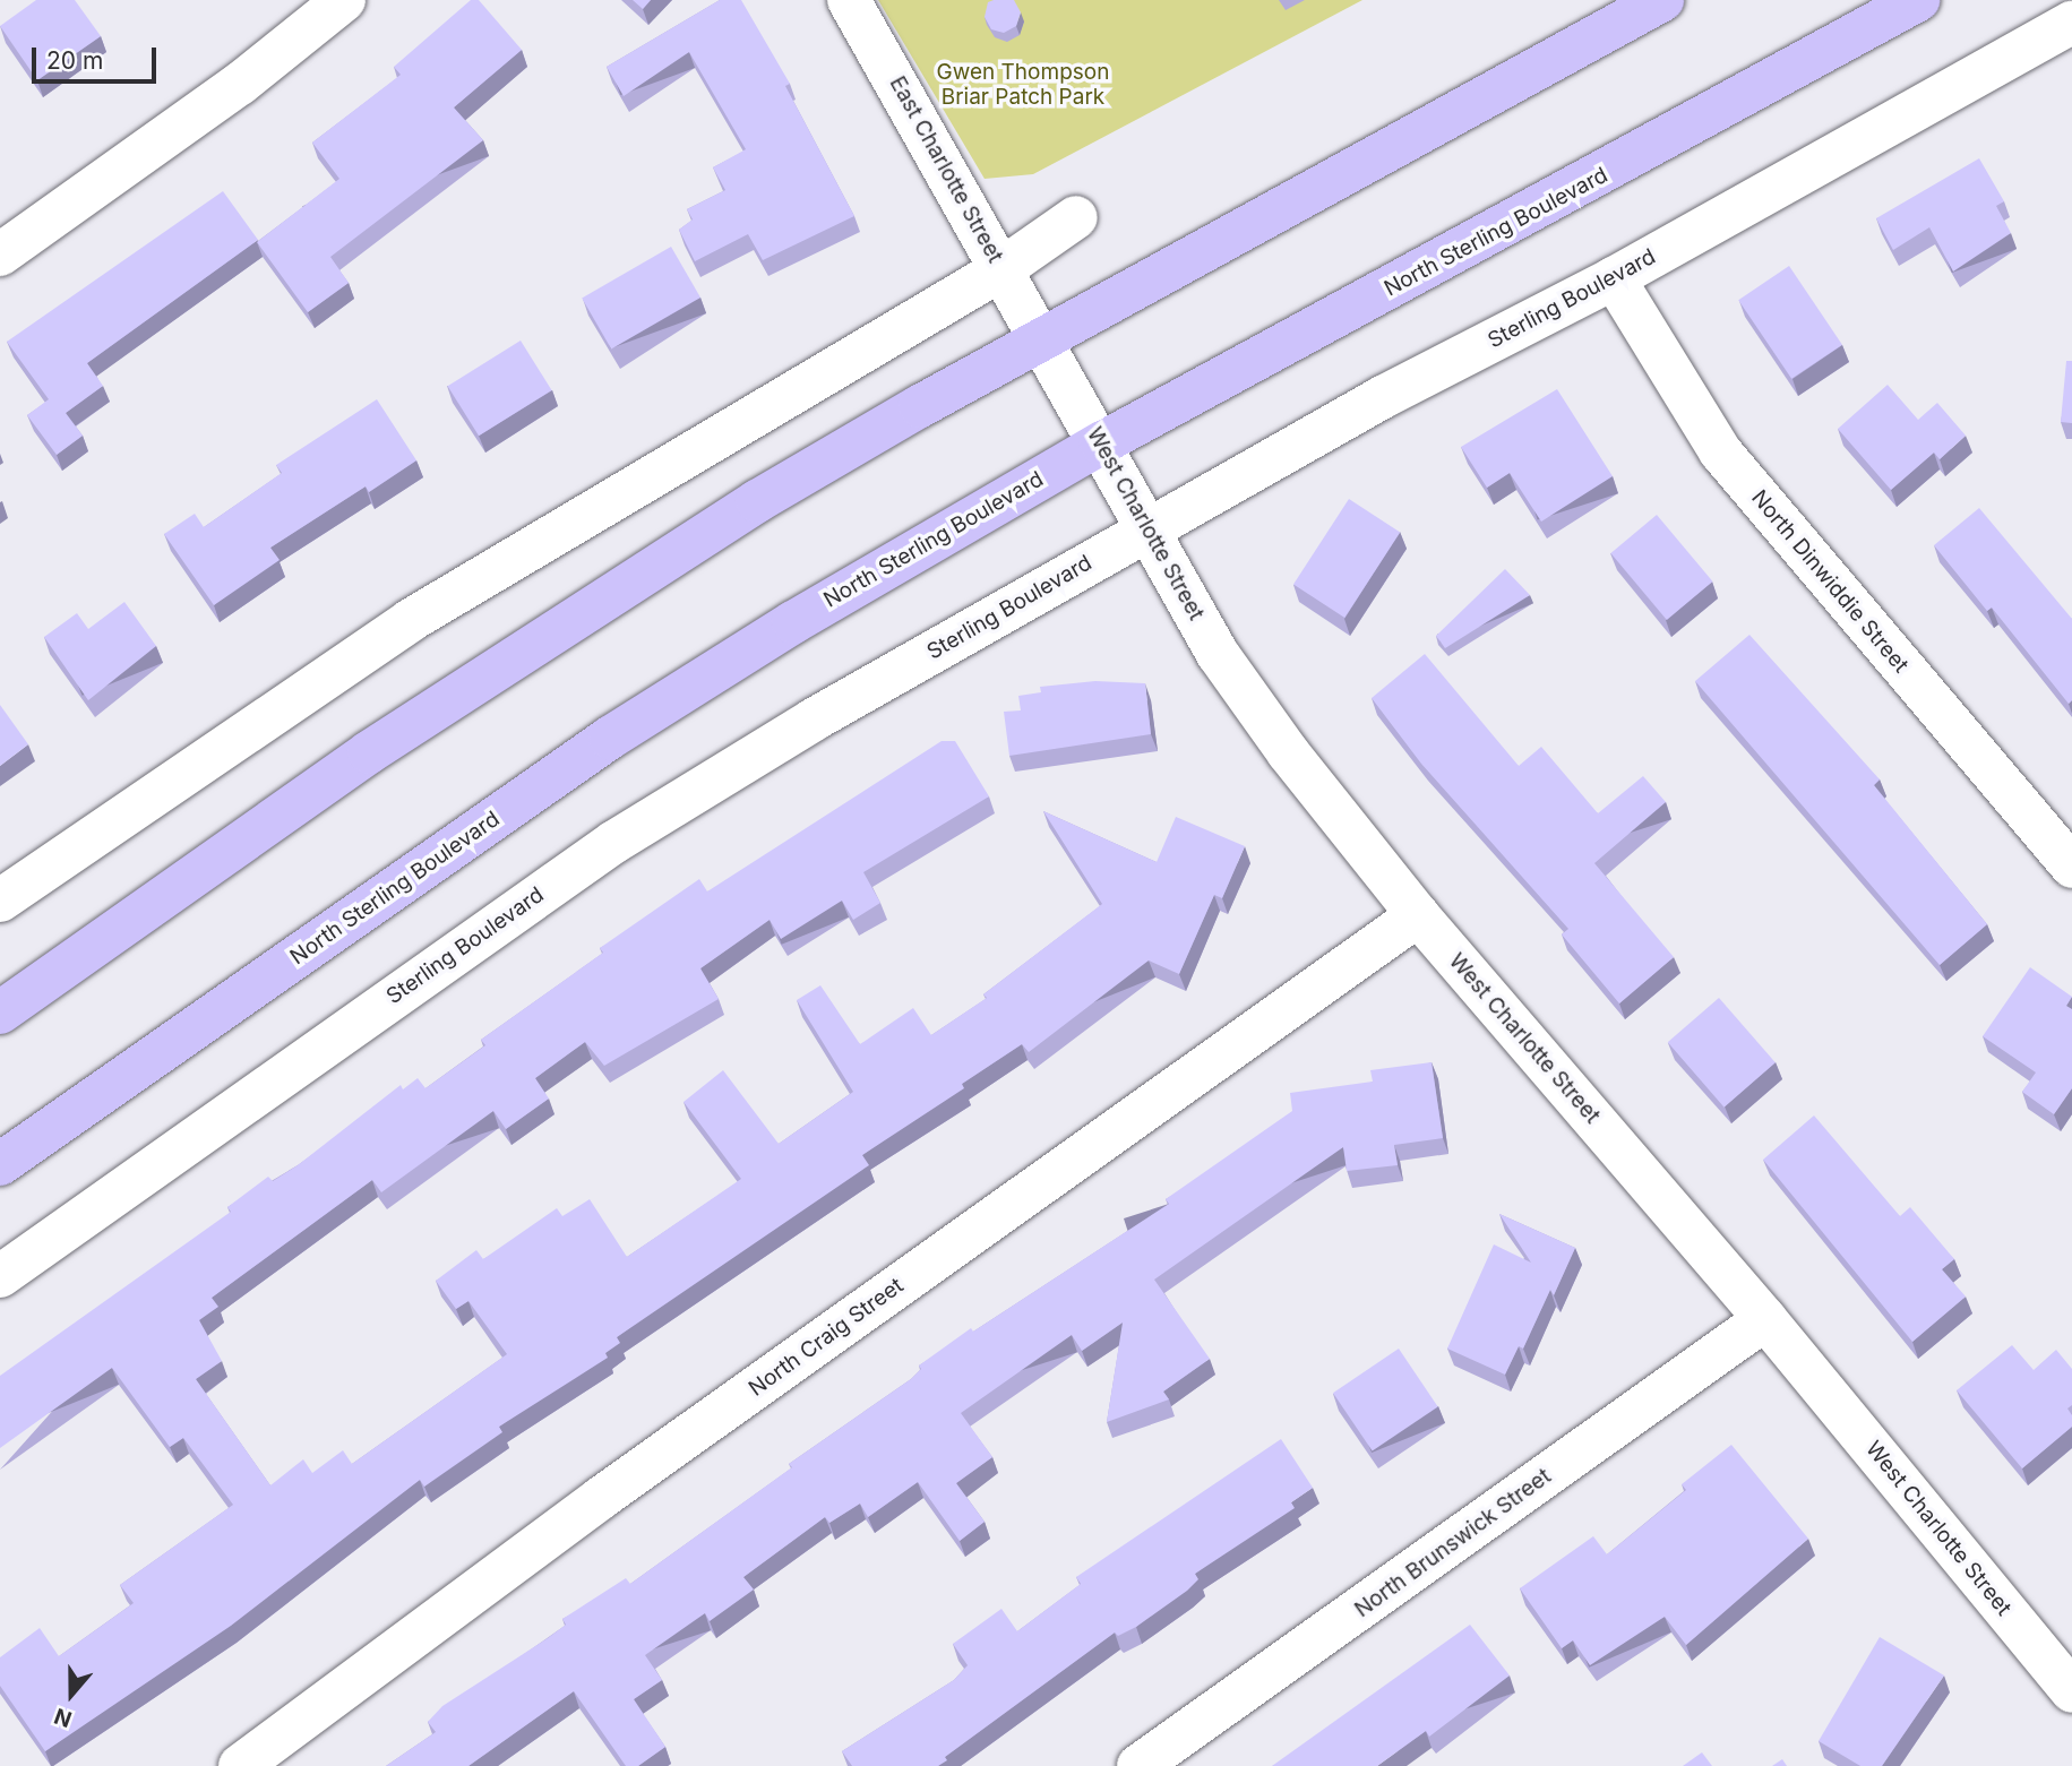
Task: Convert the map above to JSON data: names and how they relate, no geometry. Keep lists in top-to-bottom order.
{
  "streets": {
    "main road": ["North Sterling Boulevard"],
    "street": [
      "East Charlotte Street",
      "Sterling Boulevard",
      "West Charlotte Street",
      "North Dinwiddie Street",
      "North Craig Street",
      "North Brunswick Street"
    ]
  },
  "crossings": [
    ["East Charlotte Street", "West Charlotte Street"],
    ["North Sterling Boulevard", "West Charlotte Street"],
    ["Sterling Boulevard", "West Charlotte Street"],
    ["Sterling Boulevard", "North Dinwiddie Street"],
    ["West Charlotte Street", "North Craig Street"],
    ["West Charlotte Street", "North Brunswick Street"]
  ],
  "parks": ["Gwen Thompson Briar Patch Park"],
  "scale_bar": "20 m",
  "north": "bottom"
}
